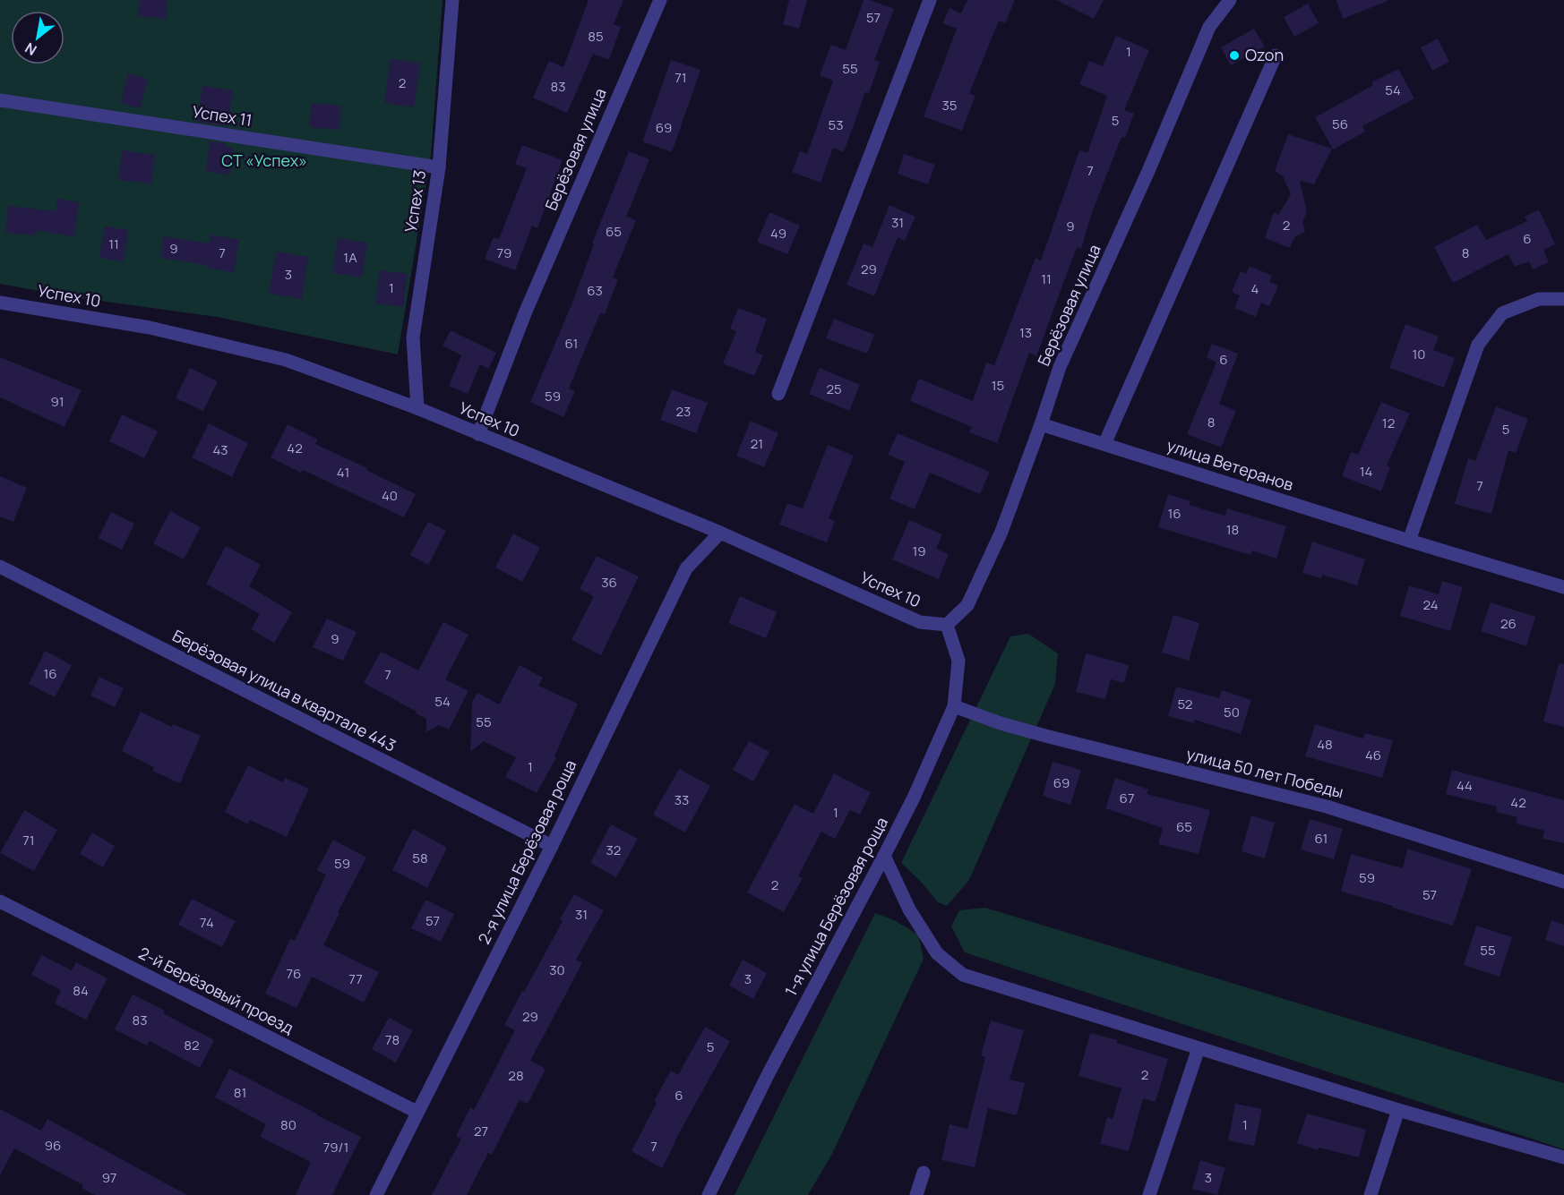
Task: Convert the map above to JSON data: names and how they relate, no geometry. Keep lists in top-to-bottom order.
{
  "streets": {
    "street": [
      "Успех 11",
      "Берёзовая улица",
      "Успех 13",
      "Успех 10",
      "улица Ветеранов",
      "Берёзовая улица в квартале 443",
      "улица 50 лет Победы",
      "2-я улица Берёзовая роща",
      "1-я улица Берёзовая роща",
      "2-й Берёзовый проезд"
    ]
  },
  "crossings": [
    ["Успех 11", "Успех 13"],
    ["Берёзовая улица", "Успех 10"],
    ["Берёзовая улица", "улица Ветеранов"],
    ["Берёзовая улица", "1-я улица Берёзовая роща"],
    ["Успех 13", "Успех 10"],
    ["Успех 10", "2-я улица Берёзовая роща"],
    ["Успех 10", "1-я улица Берёзовая роща"],
    ["Берёзовая улица в квартале 443", "2-я улица Берёзовая роща"],
    ["улица 50 лет Победы", "1-я улица Берёзовая роща"],
    ["2-я улица Берёзовая роща", "2-й Берёзовый проезд"]
  ],
  "parks": ["СТ «Успех»"],
  "places": ["Ozon"],
  "house_numbers": [
    "57",
    "85",
    "1",
    "55",
    "71",
    "2",
    "83",
    "54",
    "35",
    "5",
    "56",
    "53",
    "69",
    "7",
    "31",
    "2",
    "9",
    "65",
    "49",
    "6",
    "11",
    "9",
    "7",
    "79",
    "8",
    "1А",
    "29",
    "3",
    "11",
    "1",
    "4",
    "63",
    "13",
    "61",
    "10",
    "6",
    "15",
    "25",
    "59",
    "91",
    "23",
    "8",
    "12",
    "5",
    "21",
    "42",
    "43",
    "14",
    "41",
    "7",
    "40",
    "16",
    "18",
    "19",
    "36",
    "24",
    "26",
    "9",
    "16",
    "7",
    "54",
    "52",
    "50",
    "55",
    "48",
    "46",
    "1",
    "69",
    "44",
    "67",
    "33",
    "42",
    "1",
    "65",
    "61",
    "71",
    "32",
    "58",
    "59",
    "59",
    "2",
    "57",
    "31",
    "57",
    "74",
    "55",
    "30",
    "76",
    "77",
    "3",
    "84",
    "29",
    "83",
    "78",
    "82",
    "5",
    "2",
    "28",
    "81",
    "6",
    "80",
    "1",
    "27",
    "96",
    "7",
    "79/1",
    "97",
    "3"
  ],
  "north": "bottom left"
}
